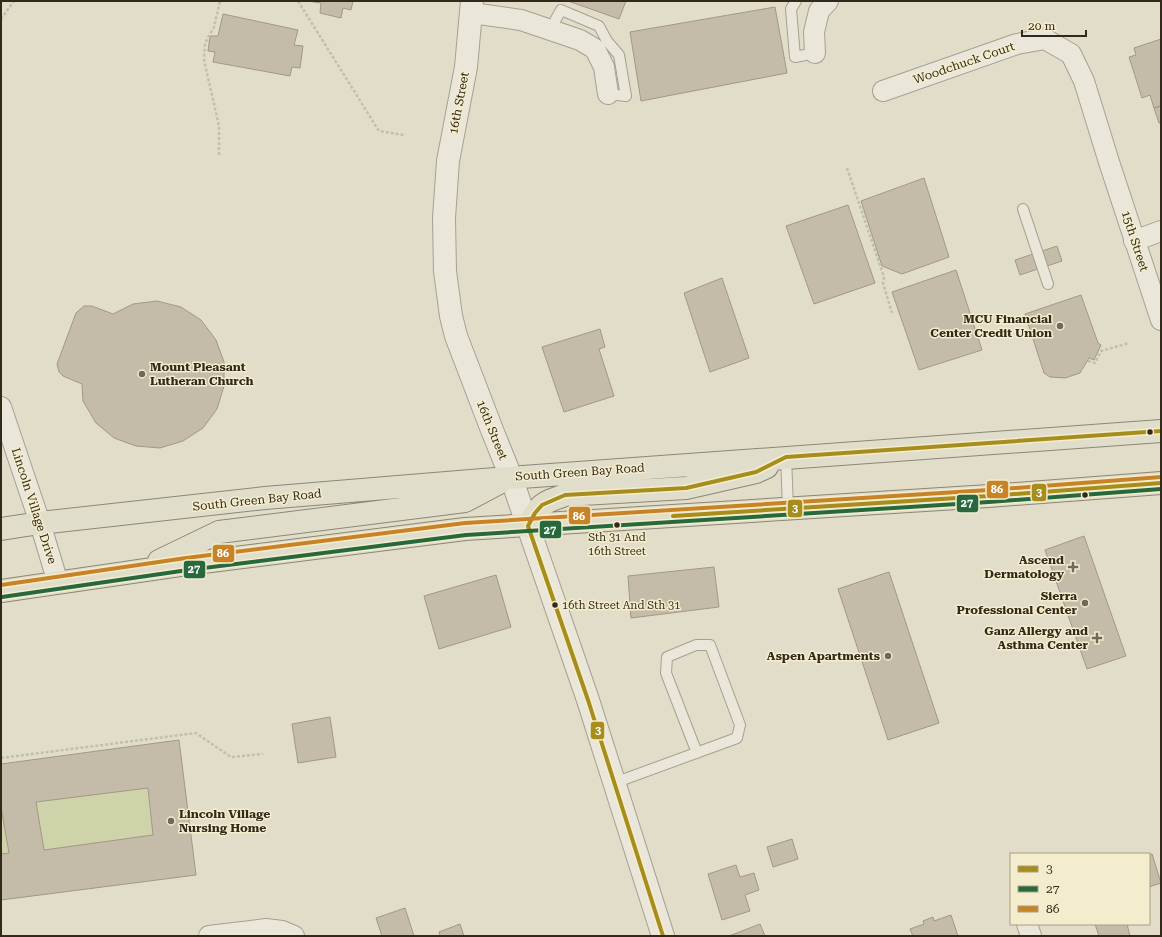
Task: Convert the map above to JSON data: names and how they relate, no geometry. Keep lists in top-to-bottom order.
{
  "streets": {
    "main road": ["South Green Bay Road"],
    "street": [
      "Woodchuck Court",
      "16th Street",
      "15th Street",
      "Lincoln Village Drive"
    ]
  },
  "crossings": [
    ["Woodchuck Court", "15th Street"],
    ["16th Street", "South Green Bay Road"],
    ["South Green Bay Road", "Lincoln Village Drive"]
  ],
  "places": {
    "other": [
      "MCU Financial Center Credit Union",
      "Mount Pleasant Lutheran Church",
      "Sth 31 And 16th Street",
      "Sierra Professional Center",
      "16th Street And Sth 31",
      "Aspen Apartments",
      "Lincoln Village Nursing Home"
    ],
    "health": ["Ascend Dermatology", "Ganz Allergy and Asthma Center"]
  },
  "lines": ["transit line 3", "transit line 86", "transit line 27"],
  "legend": ["3", "27", "86"],
  "scale_bar": "20 m"
}
